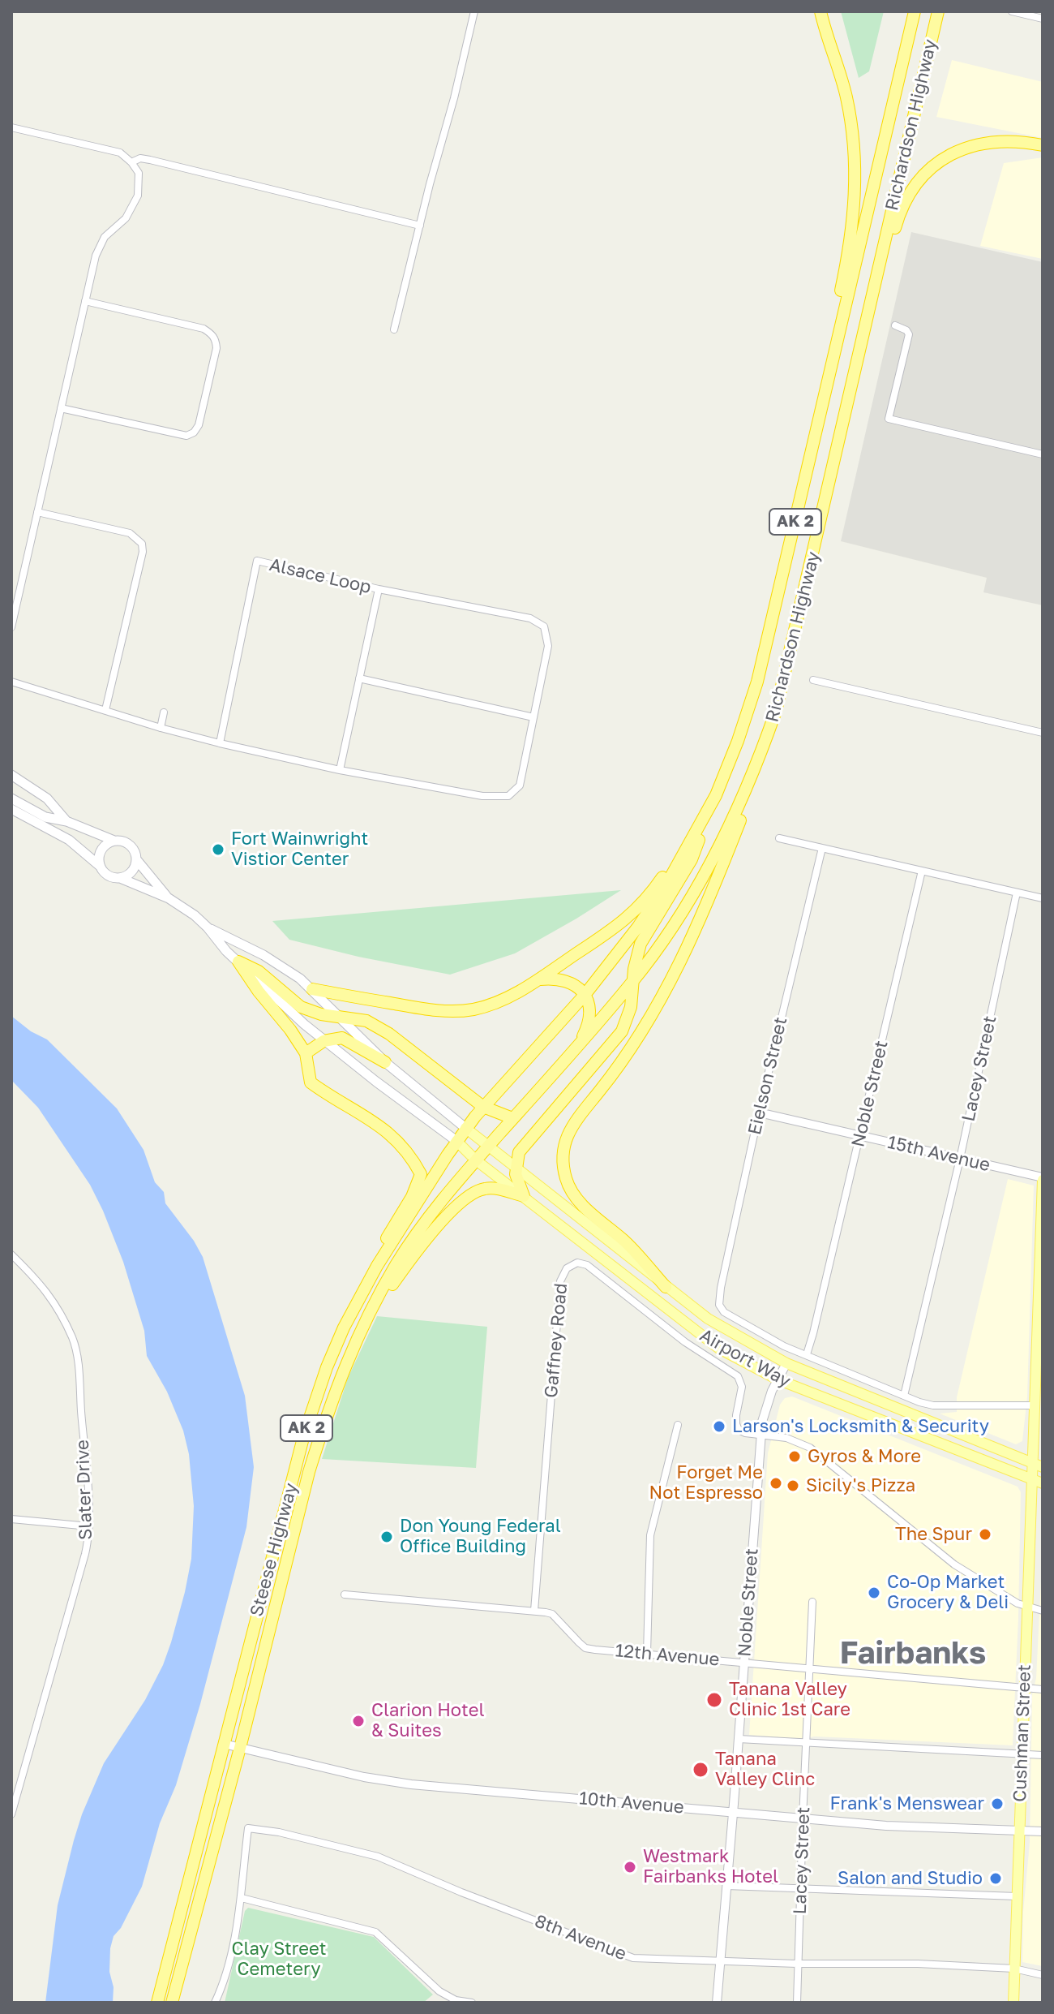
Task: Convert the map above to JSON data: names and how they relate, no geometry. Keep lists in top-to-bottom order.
{
  "streets": {
    "highway": ["Richardson Highway", "AK 2", "Steese Highway"],
    "main road": ["Airport Way", "Cushman Street"],
    "street": [
      "Alsace Loop",
      "Lacey Street",
      "Eielson Street",
      "Noble Street",
      "15th Avenue",
      "Gaffney Road",
      "Slater Drive",
      "12th Avenue",
      "10th Avenue",
      "8th Avenue"
    ]
  },
  "crossings": [
    ["Richardson Highway", "Airport Way"],
    ["Richardson Highway", "Steese Highway"],
    ["Lacey Street", "15th Avenue"],
    ["Lacey Street", "12th Avenue"],
    ["Lacey Street", "10th Avenue"],
    ["Lacey Street", "8th Avenue"],
    ["Eielson Street", "Noble Street"],
    ["Eielson Street", "15th Avenue"],
    ["Noble Street", "15th Avenue"],
    ["Noble Street", "Gaffney Road"],
    ["Noble Street", "Airport Way"],
    ["Noble Street", "12th Avenue"],
    ["Noble Street", "10th Avenue"],
    ["Noble Street", "8th Avenue"],
    ["15th Avenue", "Cushman Street"],
    ["Gaffney Road", "12th Avenue"],
    ["Gaffney Road", "Cushman Street"],
    ["Airport Way", "Steese Highway"],
    ["Airport Way", "Cushman Street"],
    ["Steese Highway", "10th Avenue"],
    ["12th Avenue", "Cushman Street"],
    ["Cushman Street", "10th Avenue"],
    ["Cushman Street", "8th Avenue"]
  ],
  "districts": ["Fairbanks"],
  "parks": ["Clay Street Cemetery"],
  "places": [
    "Fort Wainwright Vistior Center",
    "Larson's Locksmith & Security",
    "Gyros & More",
    "Forget Me Not Espresso",
    "Sicily's Pizza",
    "The Spur",
    "Don Young Federal Office Building",
    "Co-Op Market Grocery & Deli",
    "Tanana Valley Clinic 1st Care",
    "Clarion Hotel & Suites",
    "Tanana Valley Clinc",
    "Frank's Menswear",
    "Westmark Fairbanks Hotel",
    "Salon and Studio"
  ]
}
